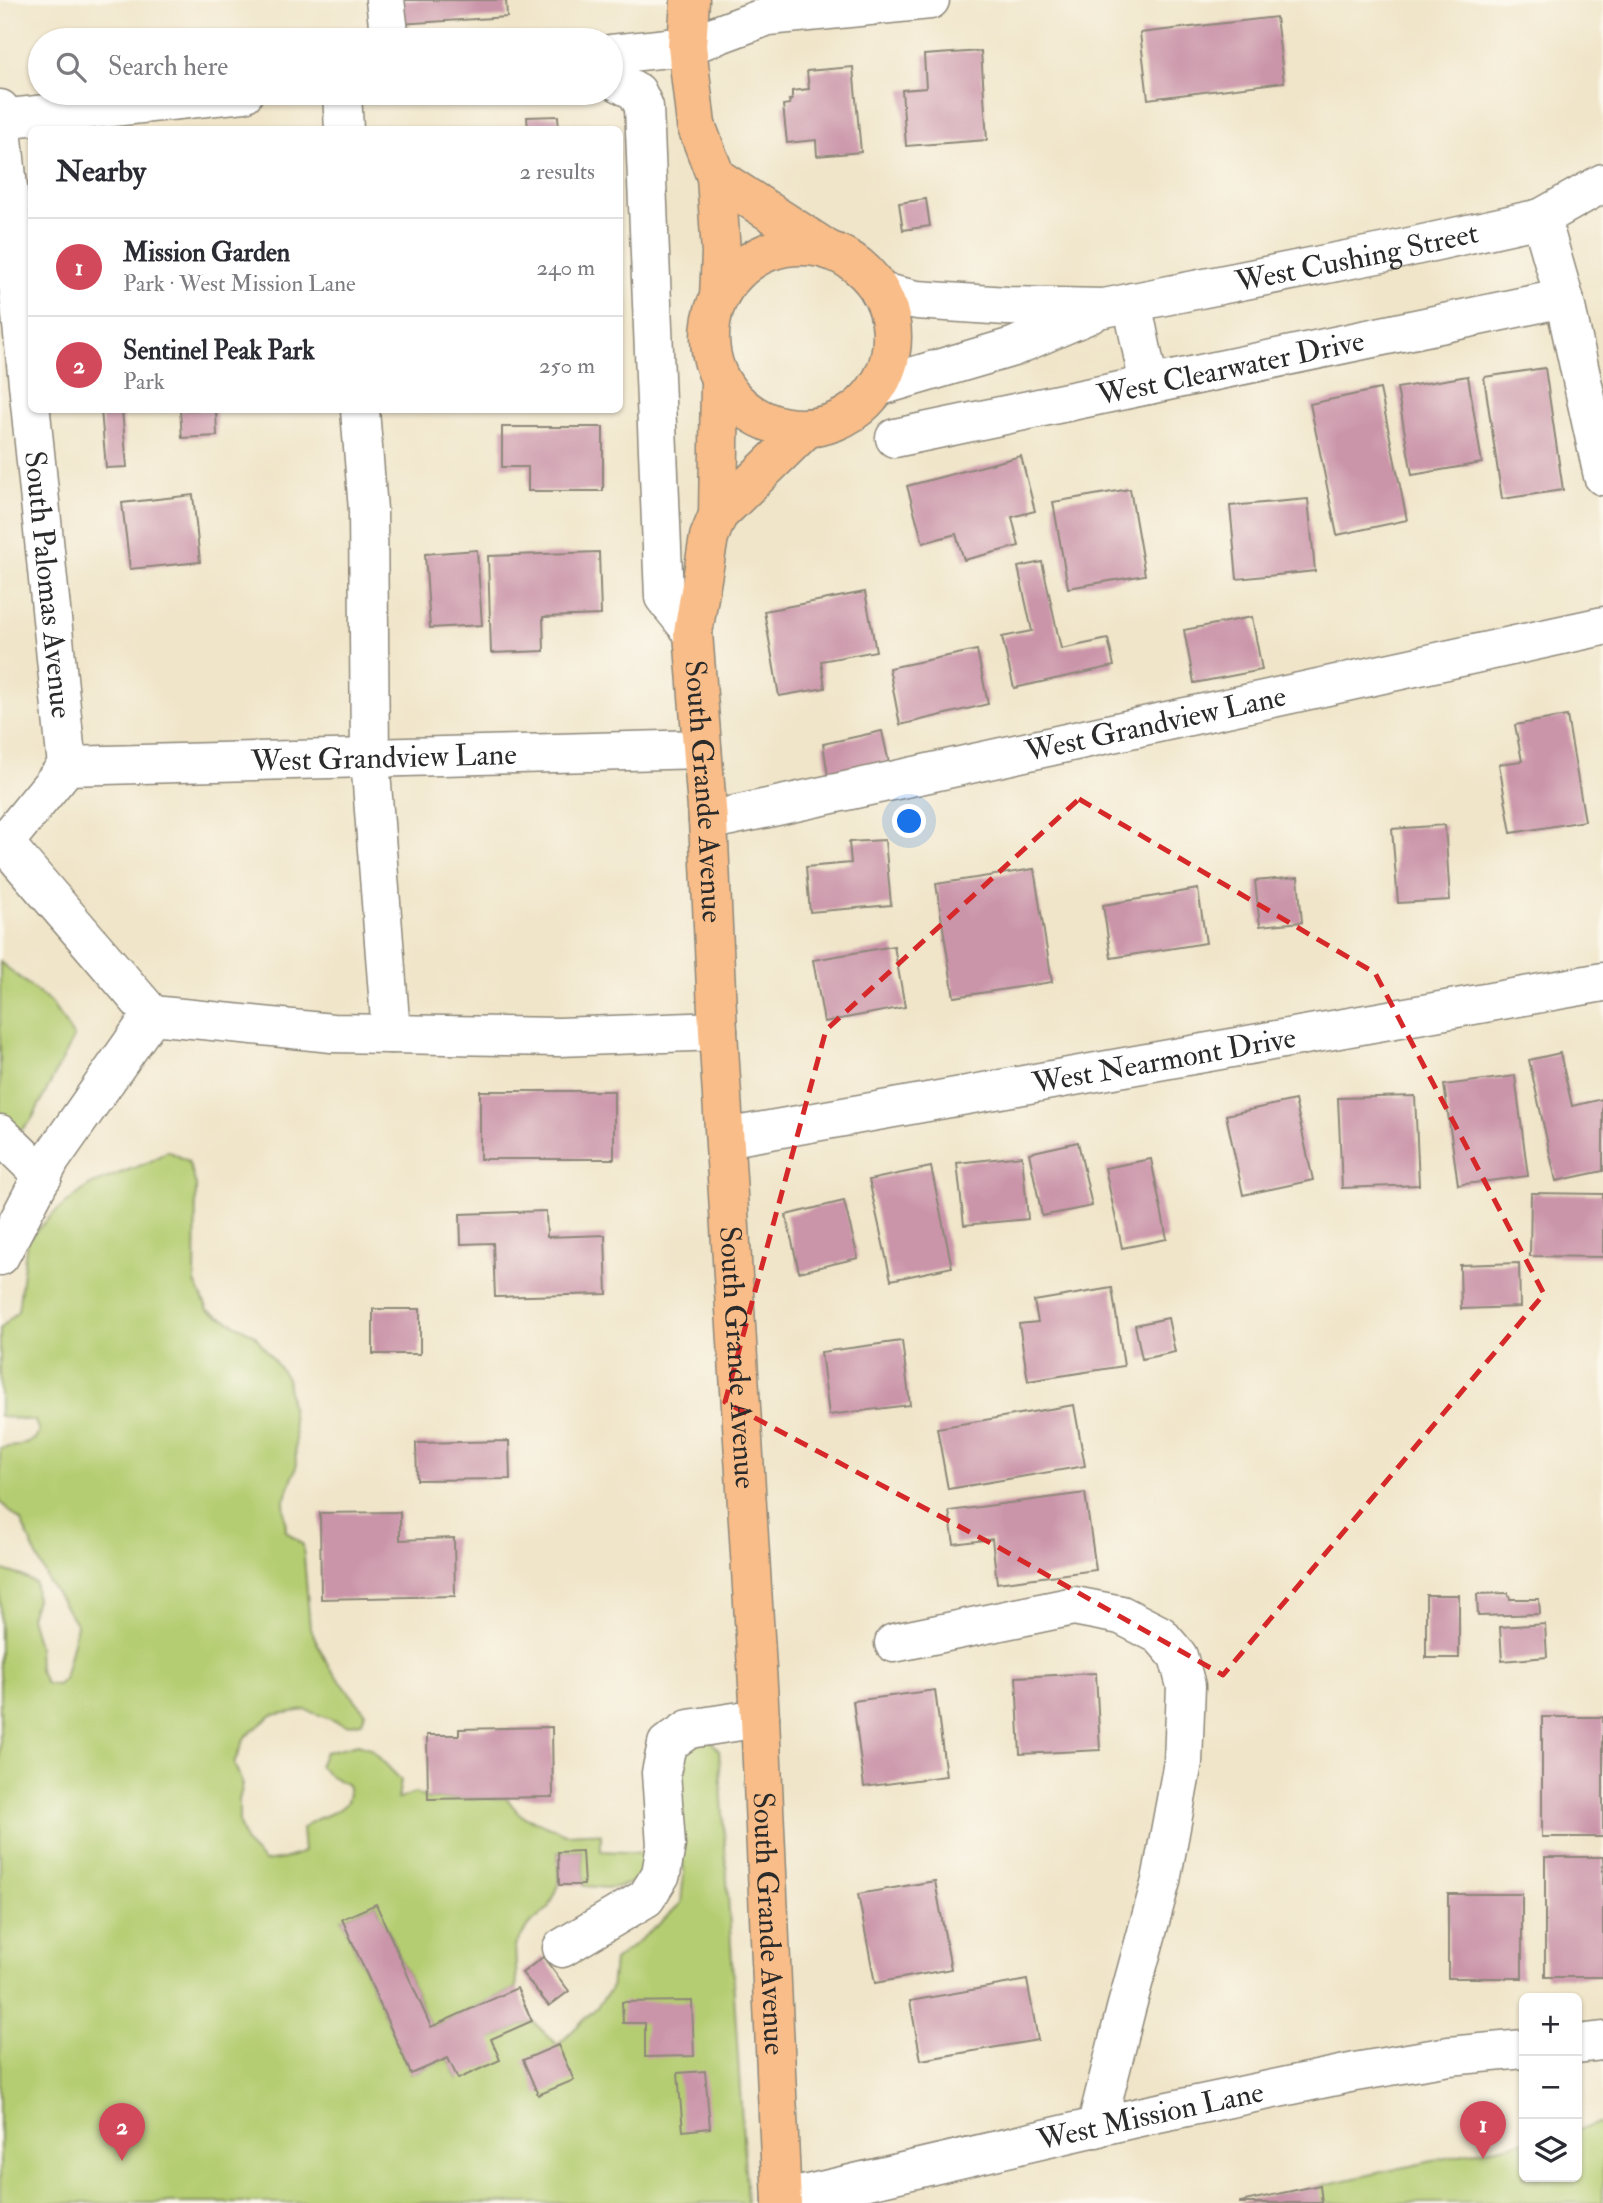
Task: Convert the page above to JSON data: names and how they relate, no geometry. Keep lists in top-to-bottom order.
{
  "streets": {
    "main road": ["South Grande Avenue"],
    "street": [
      "West Cushing Street",
      "West Clearwater Drive",
      "South Palomas Avenue",
      "West Grandview Lane",
      "West Nearmont Drive",
      "West Mission Lane"
    ]
  },
  "crossings": [
    ["West Cushing Street", "South Grande Avenue"],
    ["South Palomas Avenue", "West Grandview Lane"],
    ["West Grandview Lane", "South Grande Avenue"],
    ["South Grande Avenue", "West Nearmont Drive"],
    ["South Grande Avenue", "West Mission Lane"]
  ],
  "page": {
    "search": "Search here",
    "heading": ["Nearby", "2 results"],
    "list": [
      {
        "mark": "1",
        "name": "Mission Garden",
        "note": "Park · West Mission Lane",
        "value": "240 m"
      },
      {
        "mark": "2",
        "name": "Sentinel Peak Park",
        "note": "Park",
        "value": "250 m"
      }
    ],
    "map_buttons": ["+", "−"],
    "pins": ["1", "2"]
  }
}
